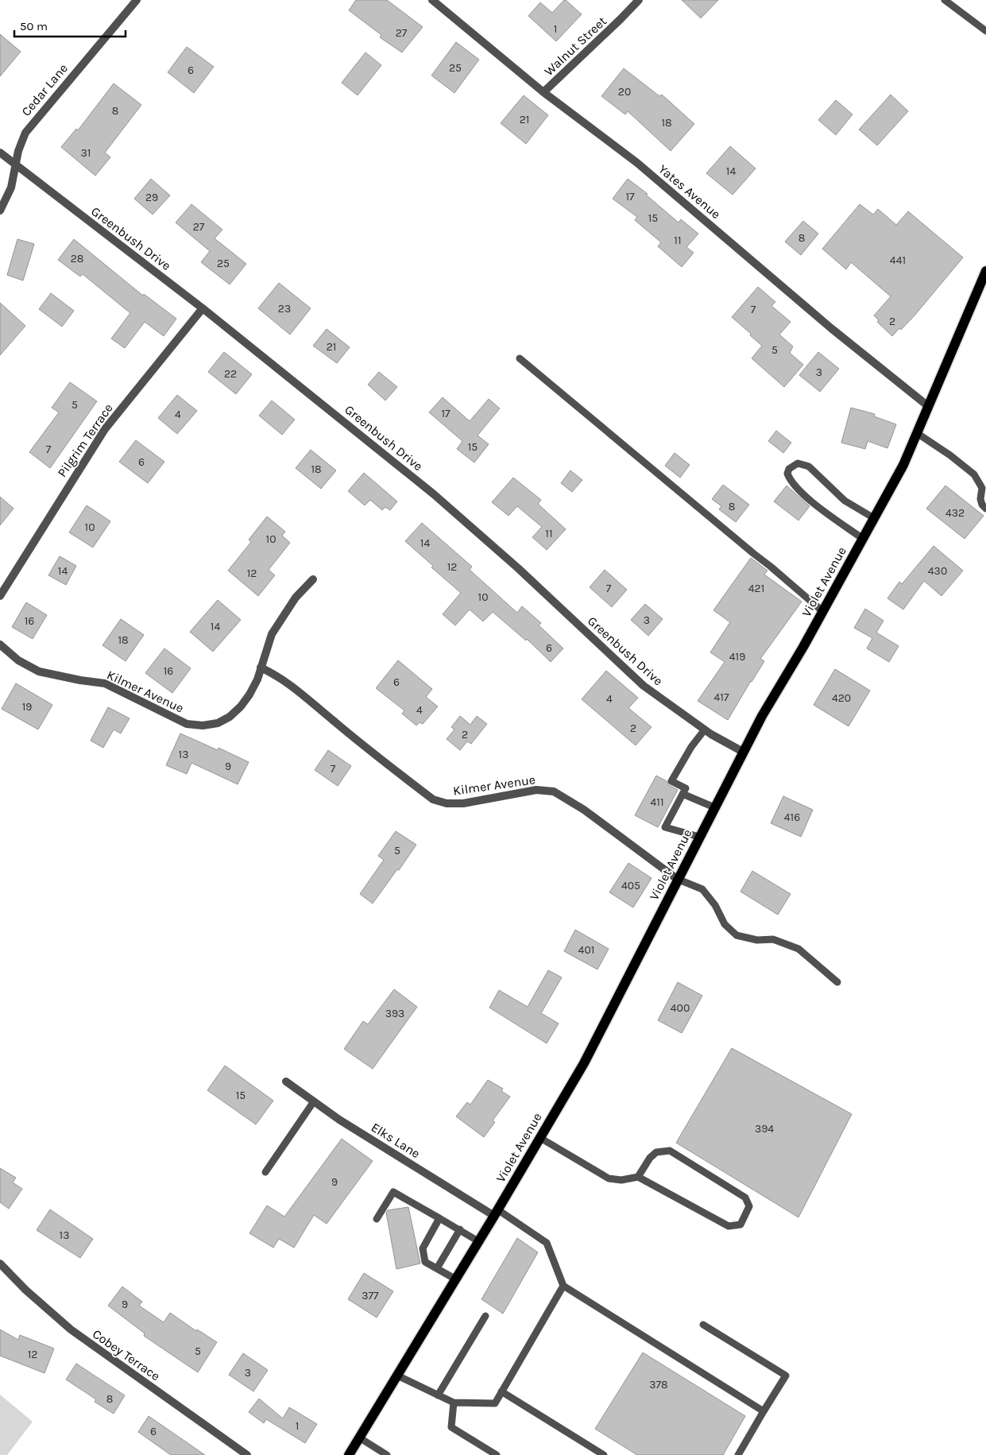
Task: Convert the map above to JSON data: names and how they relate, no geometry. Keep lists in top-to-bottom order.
{
  "streets": {
    "main road": ["Violet Avenue"],
    "street": [
      "Walnut Street",
      "Cedar Lane",
      "Yates Avenue",
      "Greenbush Drive",
      "Pilgrim Terrace",
      "Kilmer Avenue",
      "Elks Lane",
      "Cobey Terrace"
    ]
  },
  "crossings": [
    ["Walnut Street", "Yates Avenue"],
    ["Cedar Lane", "Greenbush Drive"],
    ["Yates Avenue", "Violet Avenue"],
    ["Greenbush Drive", "Pilgrim Terrace"],
    ["Greenbush Drive", "Violet Avenue"],
    ["Violet Avenue", "Kilmer Avenue"],
    ["Violet Avenue", "Elks Lane"]
  ],
  "house_numbers": [
    "1",
    "27",
    "25",
    "6",
    "20",
    "8",
    "21",
    "18",
    "31",
    "14",
    "17",
    "29",
    "15",
    "27",
    "8",
    "11",
    "28",
    "441",
    "25",
    "23",
    "7",
    "2",
    "21",
    "5",
    "3",
    "22",
    "5",
    "17",
    "4",
    "15",
    "7",
    "6",
    "18",
    "8",
    "432",
    "10",
    "11",
    "10",
    "14",
    "12",
    "14",
    "430",
    "12",
    "7",
    "421",
    "10",
    "3",
    "16",
    "14",
    "18",
    "6",
    "419",
    "16",
    "6",
    "417",
    "420",
    "4",
    "19",
    "4",
    "2",
    "2",
    "13",
    "9",
    "7",
    "411",
    "416",
    "5",
    "405",
    "401",
    "400",
    "393",
    "15",
    "394",
    "9",
    "13",
    "377",
    "9",
    "5",
    "12",
    "3",
    "378",
    "8",
    "1",
    "6"
  ],
  "scale_bar": "50 m"
}
